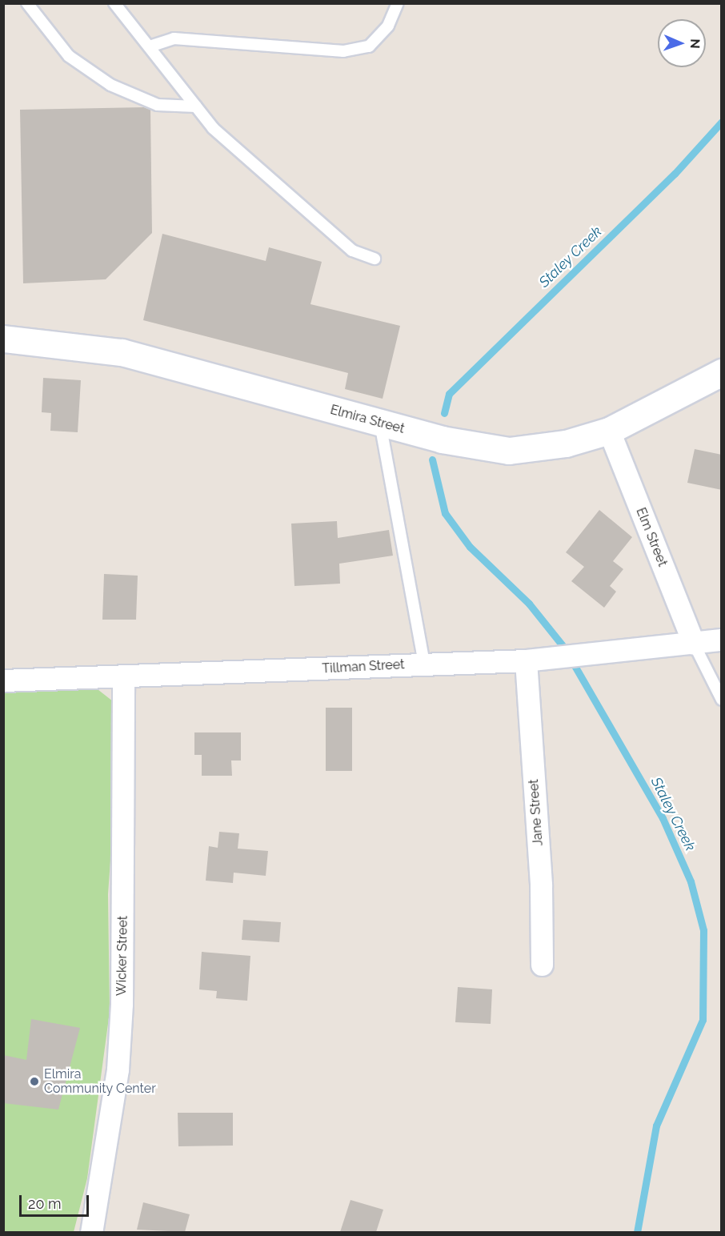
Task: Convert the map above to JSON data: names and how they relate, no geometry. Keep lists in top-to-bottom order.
{
  "streets": {
    "street": [
      "Elmira Street",
      "Elm Street",
      "Tillman Street",
      "Jane Street",
      "Wicker Street"
    ]
  },
  "crossings": [
    ["Elmira Street", "Elm Street"],
    ["Elm Street", "Tillman Street"],
    ["Tillman Street", "Jane Street"],
    ["Tillman Street", "Wicker Street"]
  ],
  "water": ["Staley Creek"],
  "places": ["Elmira Community Center"],
  "scale_bar": "20 m",
  "north": "right"
}
